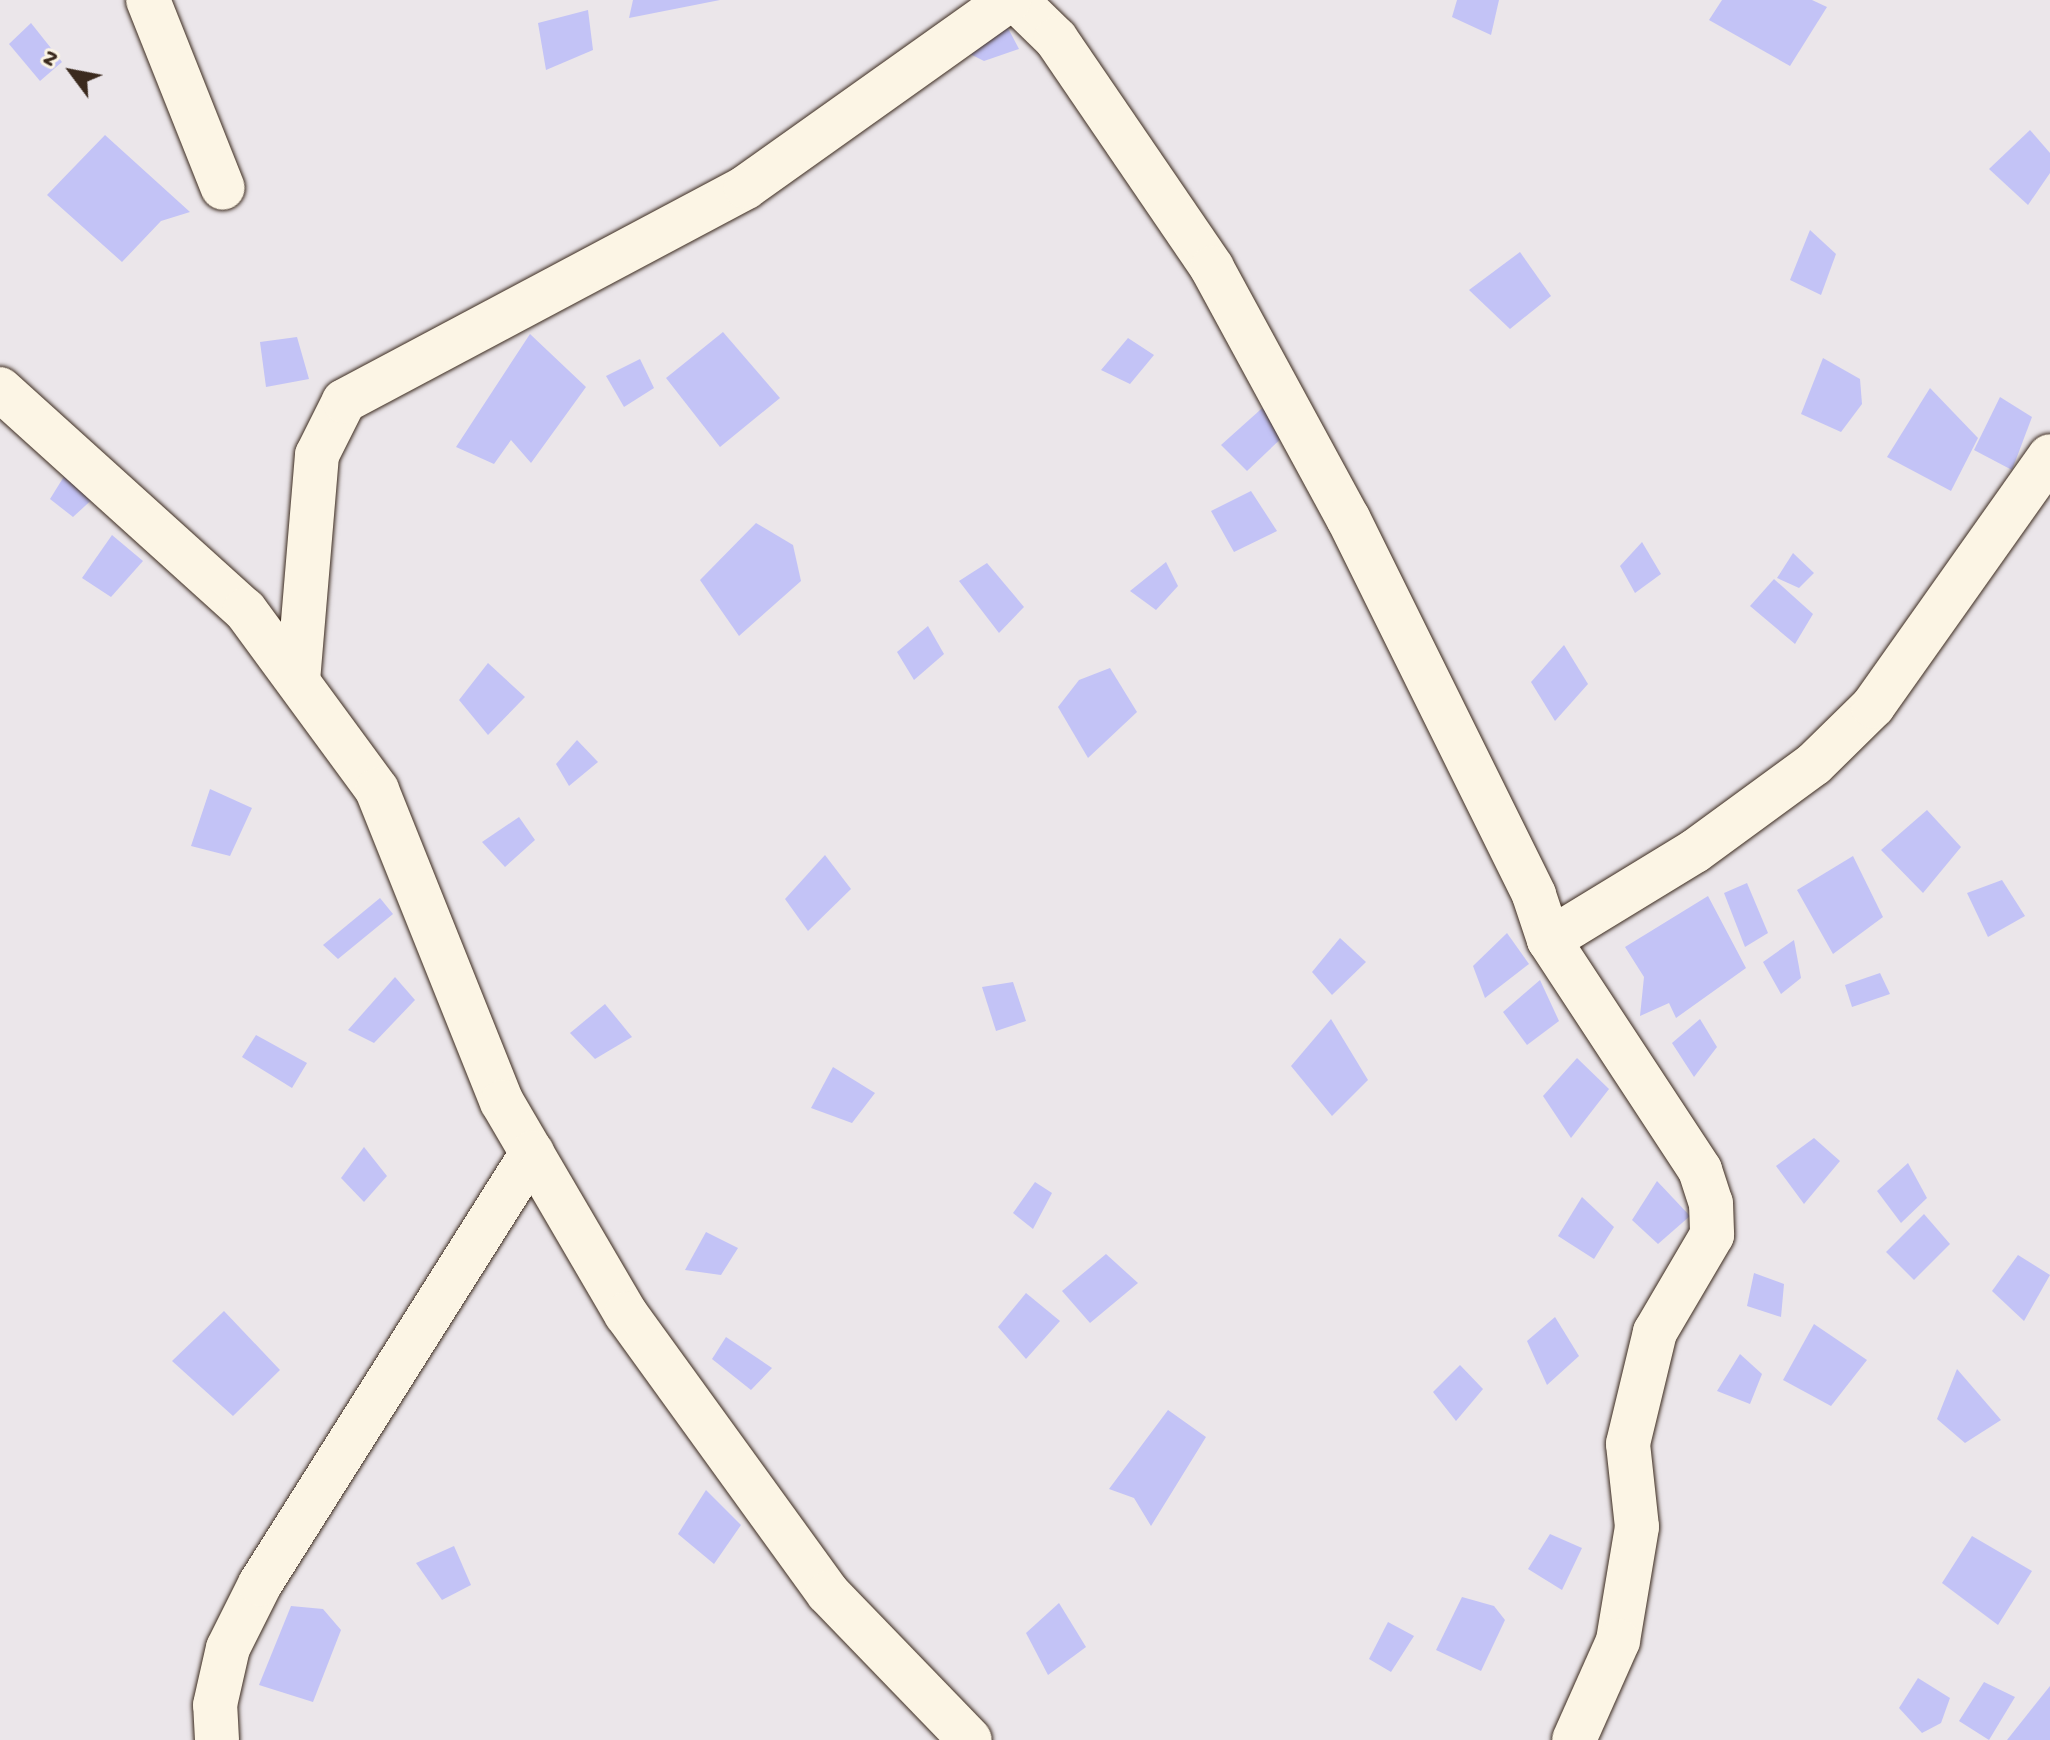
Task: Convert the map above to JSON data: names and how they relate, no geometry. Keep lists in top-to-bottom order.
{
  "north": "top left"
}
